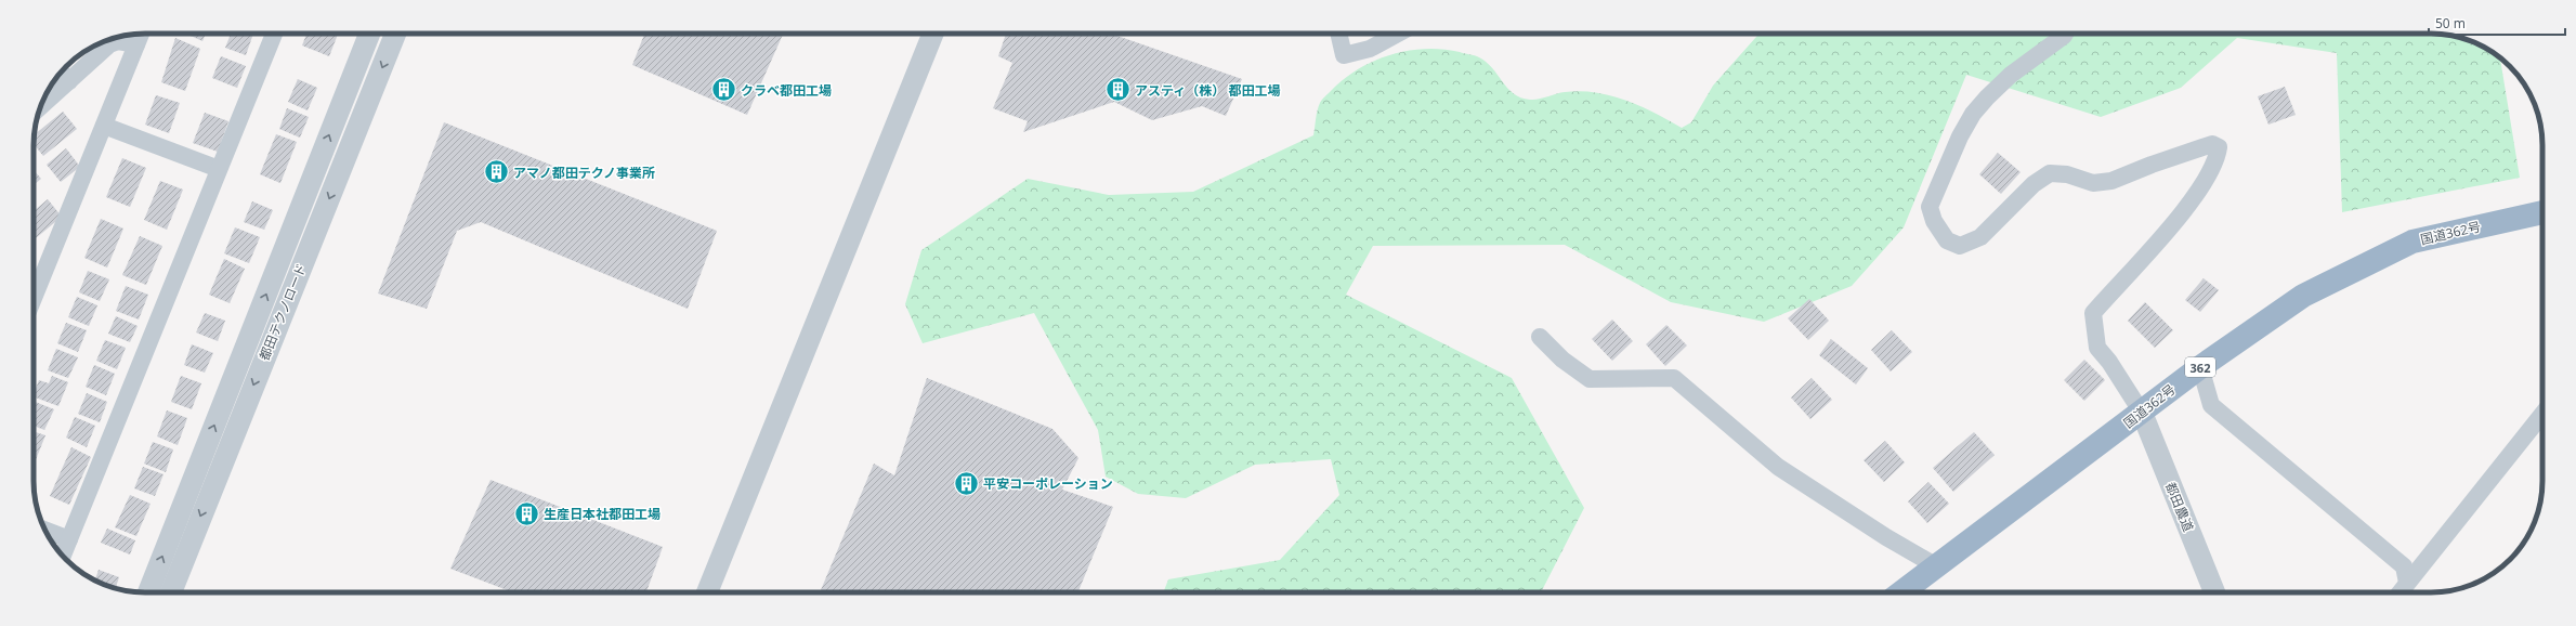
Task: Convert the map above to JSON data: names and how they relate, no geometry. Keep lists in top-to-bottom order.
{
  "streets": {
    "highway": ["国道362号", "362"],
    "street": ["都田テクノロード", "都田農道"]
  },
  "crossings": [
    ["国道362号", "都田農道"]
  ],
  "places": {
    "building": [
      "クラベ都田工場",
      "アスティ（株） 都田工場",
      "アマノ都田テクノ事業所",
      "平安コーポレーション",
      "生産日本社都田工場"
    ]
  },
  "scale_bar": "50 m"
}
